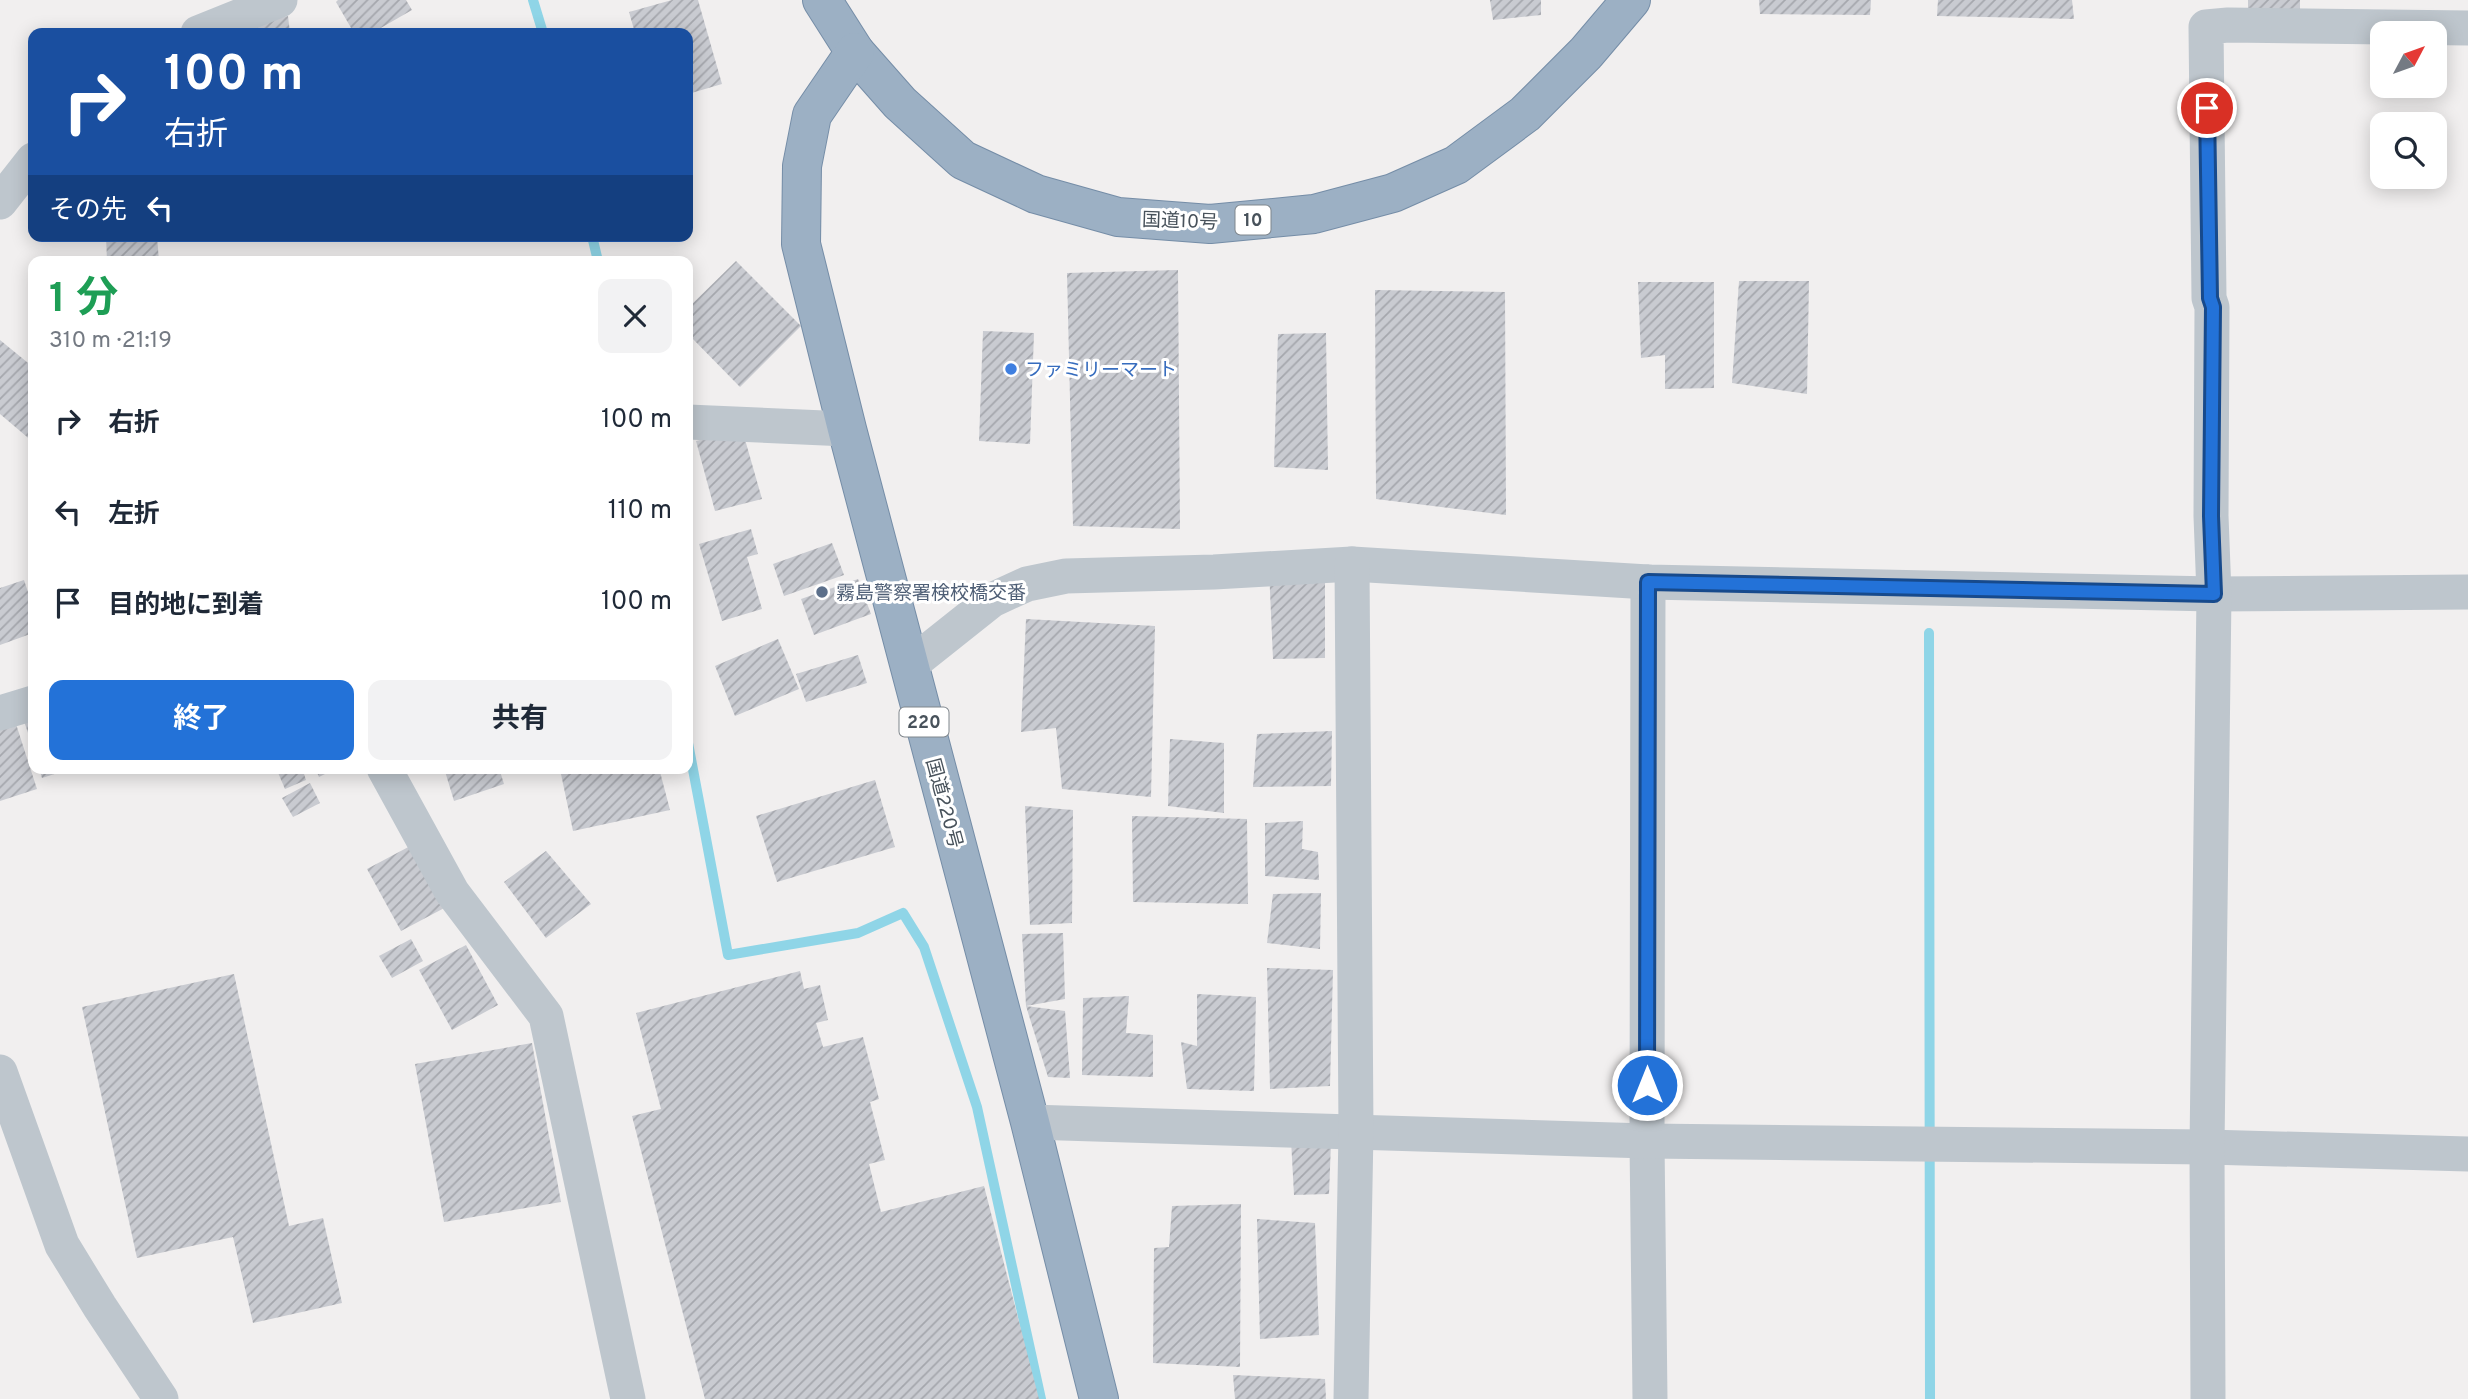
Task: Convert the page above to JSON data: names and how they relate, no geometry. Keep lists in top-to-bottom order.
{
  "streets": {
    "highway": [
      "国道10号",
      "10",
      "220",
      "国道220号"
    ]
  },
  "crossings": [
    ["国道10号", "国道220号"]
  ],
  "places": ["ファミリーマート", "霧島警察署検校橋交番"],
  "north": "top right",
  "page": {
    "turn": ["100 m", "右折"],
    "then": "その先",
    "heading": ["1 分", "310 m · 21:19"],
    "list": [
      {
        "name": "右折",
        "value": "100 m"
      },
      {
        "name": "左折",
        "value": "110 m"
      },
      {
        "name": "目的地に到着",
        "value": "100 m"
      }
    ],
    "buttons": ["終了", "共有"]
  }
}
